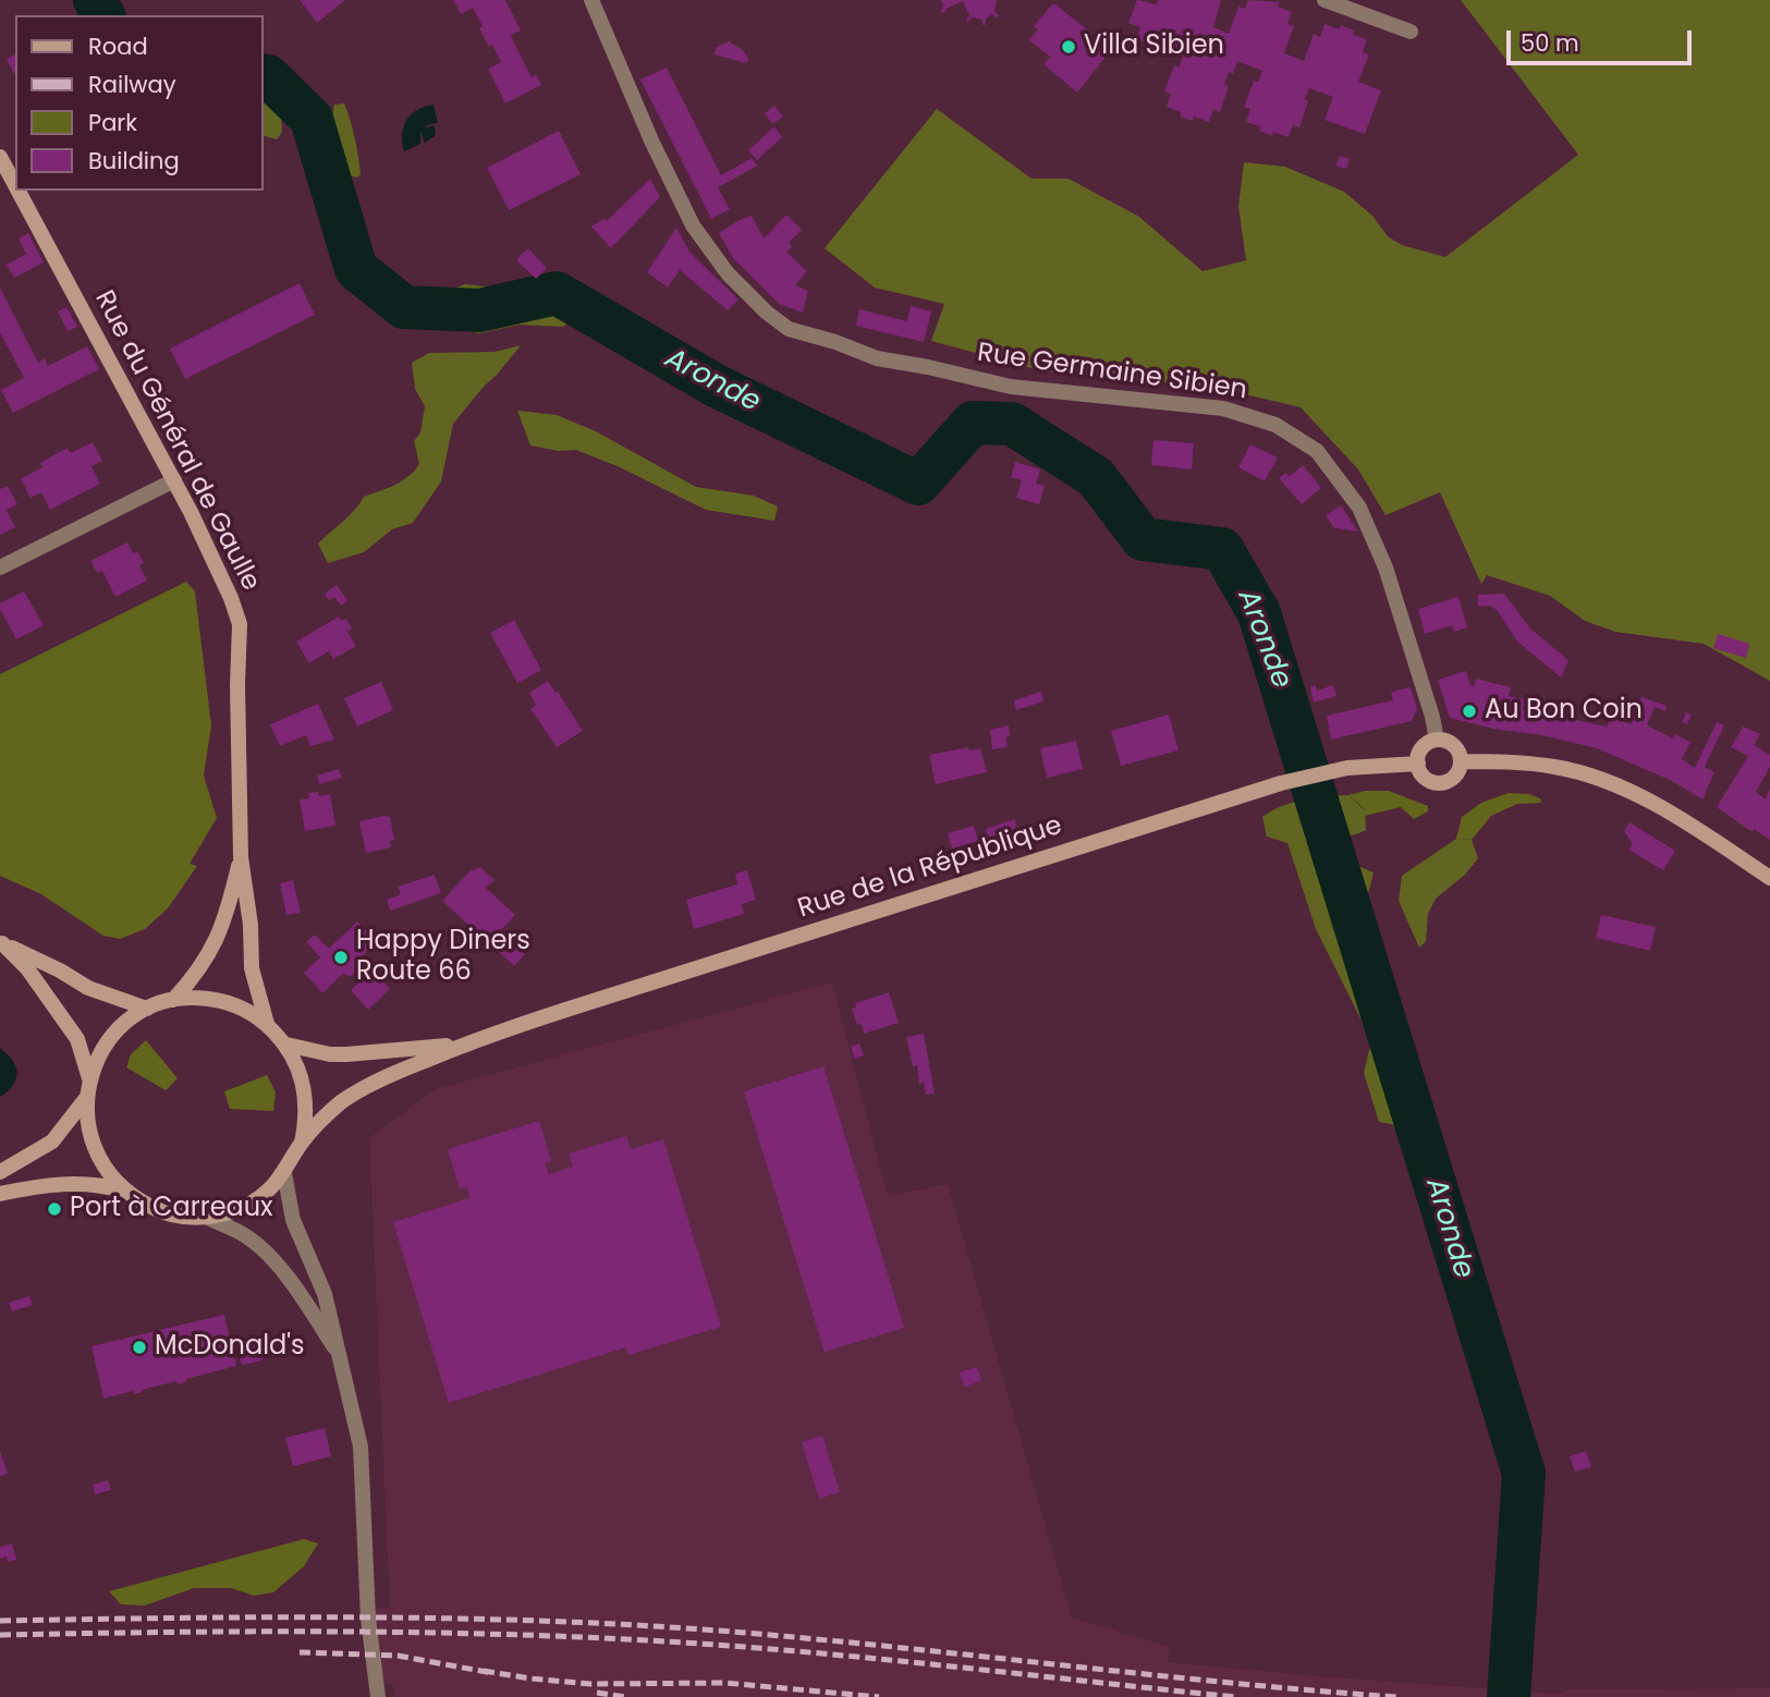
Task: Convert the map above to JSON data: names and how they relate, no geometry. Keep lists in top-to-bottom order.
{
  "streets": {
    "main road": ["Rue du Général de Gaulle", "Rue de la République"],
    "street": ["Rue Germaine Sibien"]
  },
  "crossings": [
    ["Rue Germaine Sibien", "Rue de la République"],
    ["Rue du Général de Gaulle", "Rue de la République"]
  ],
  "water": ["Aronde"],
  "places": [
    "Villa Sibien",
    "Au Bon Coin",
    "Happy Diners Route 66",
    "Port à Carreaux",
    "McDonald's"
  ],
  "legend": [
    "Road",
    "Railway",
    "Park",
    "Building"
  ],
  "scale_bar": "50 m"
}
